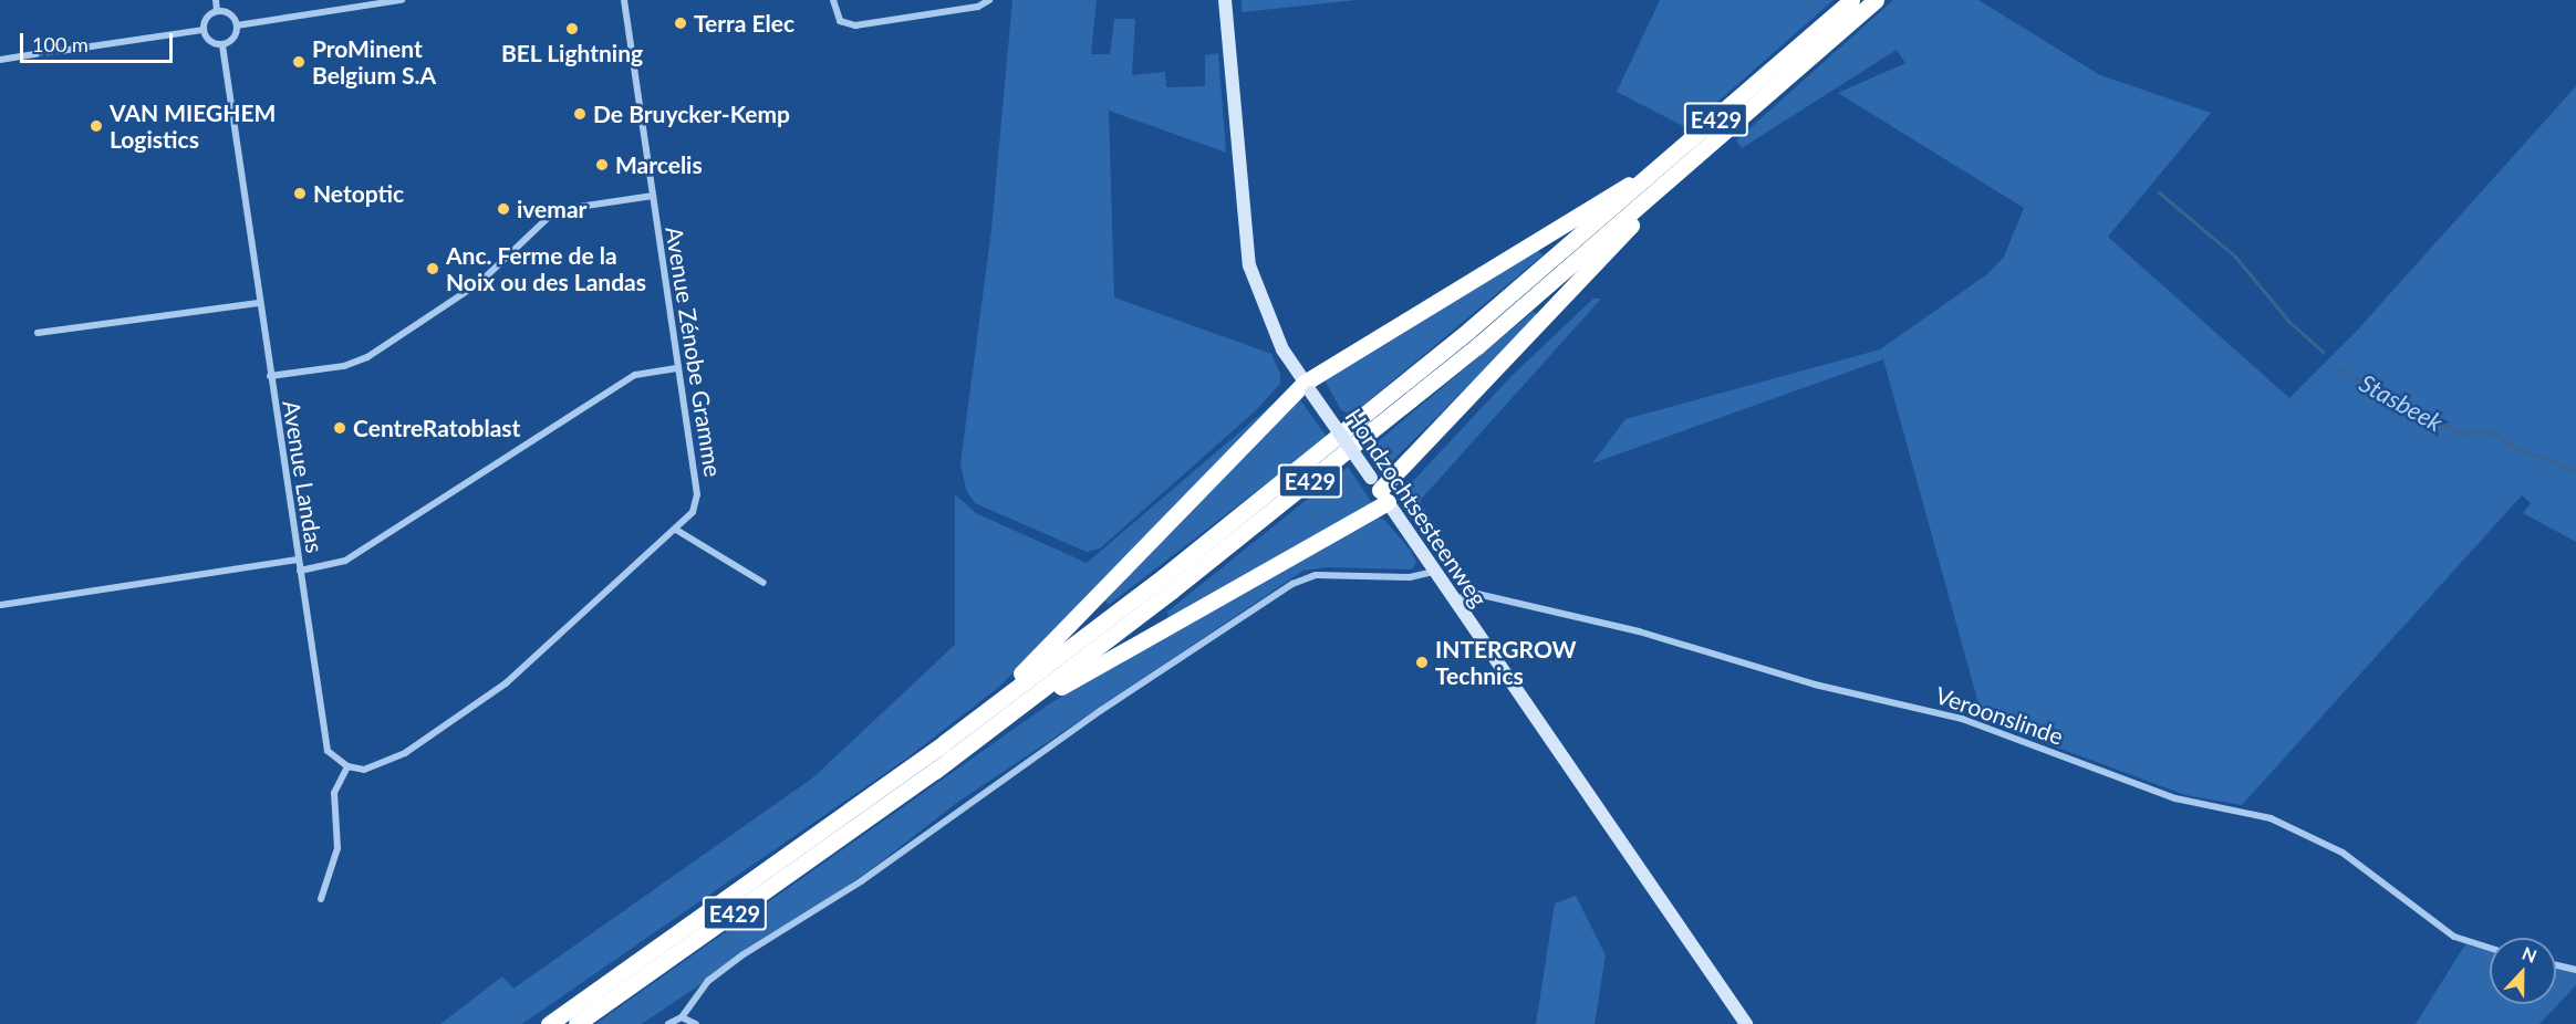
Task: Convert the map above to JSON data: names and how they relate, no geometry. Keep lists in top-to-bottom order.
{
  "streets": {
    "highway": ["E429"],
    "main road": ["Hondzochtsesteenweg"],
    "street": ["Avenue Zénobe Gramme", "Avenue Landas", "Veroonslinde"]
  },
  "crossings": [
    ["Avenue Zénobe Gramme", "Avenue Landas"],
    ["Hondzochtsesteenweg", "Veroonslinde"]
  ],
  "water": ["Stasbeek"],
  "places": [
    "Terra Elec",
    "BEL Lightning",
    "ProMinent Belgium S.A",
    "De Bruycker-Kemp",
    "VAN MIEGHEM Logistics",
    "Marcelis",
    "Netoptic",
    "ivemar",
    "Anc. Ferme de la Noix ou des Landas",
    "CentreRatoblast",
    "INTERGROW Technics"
  ],
  "scale_bar": "100 m",
  "north": "top"
}
